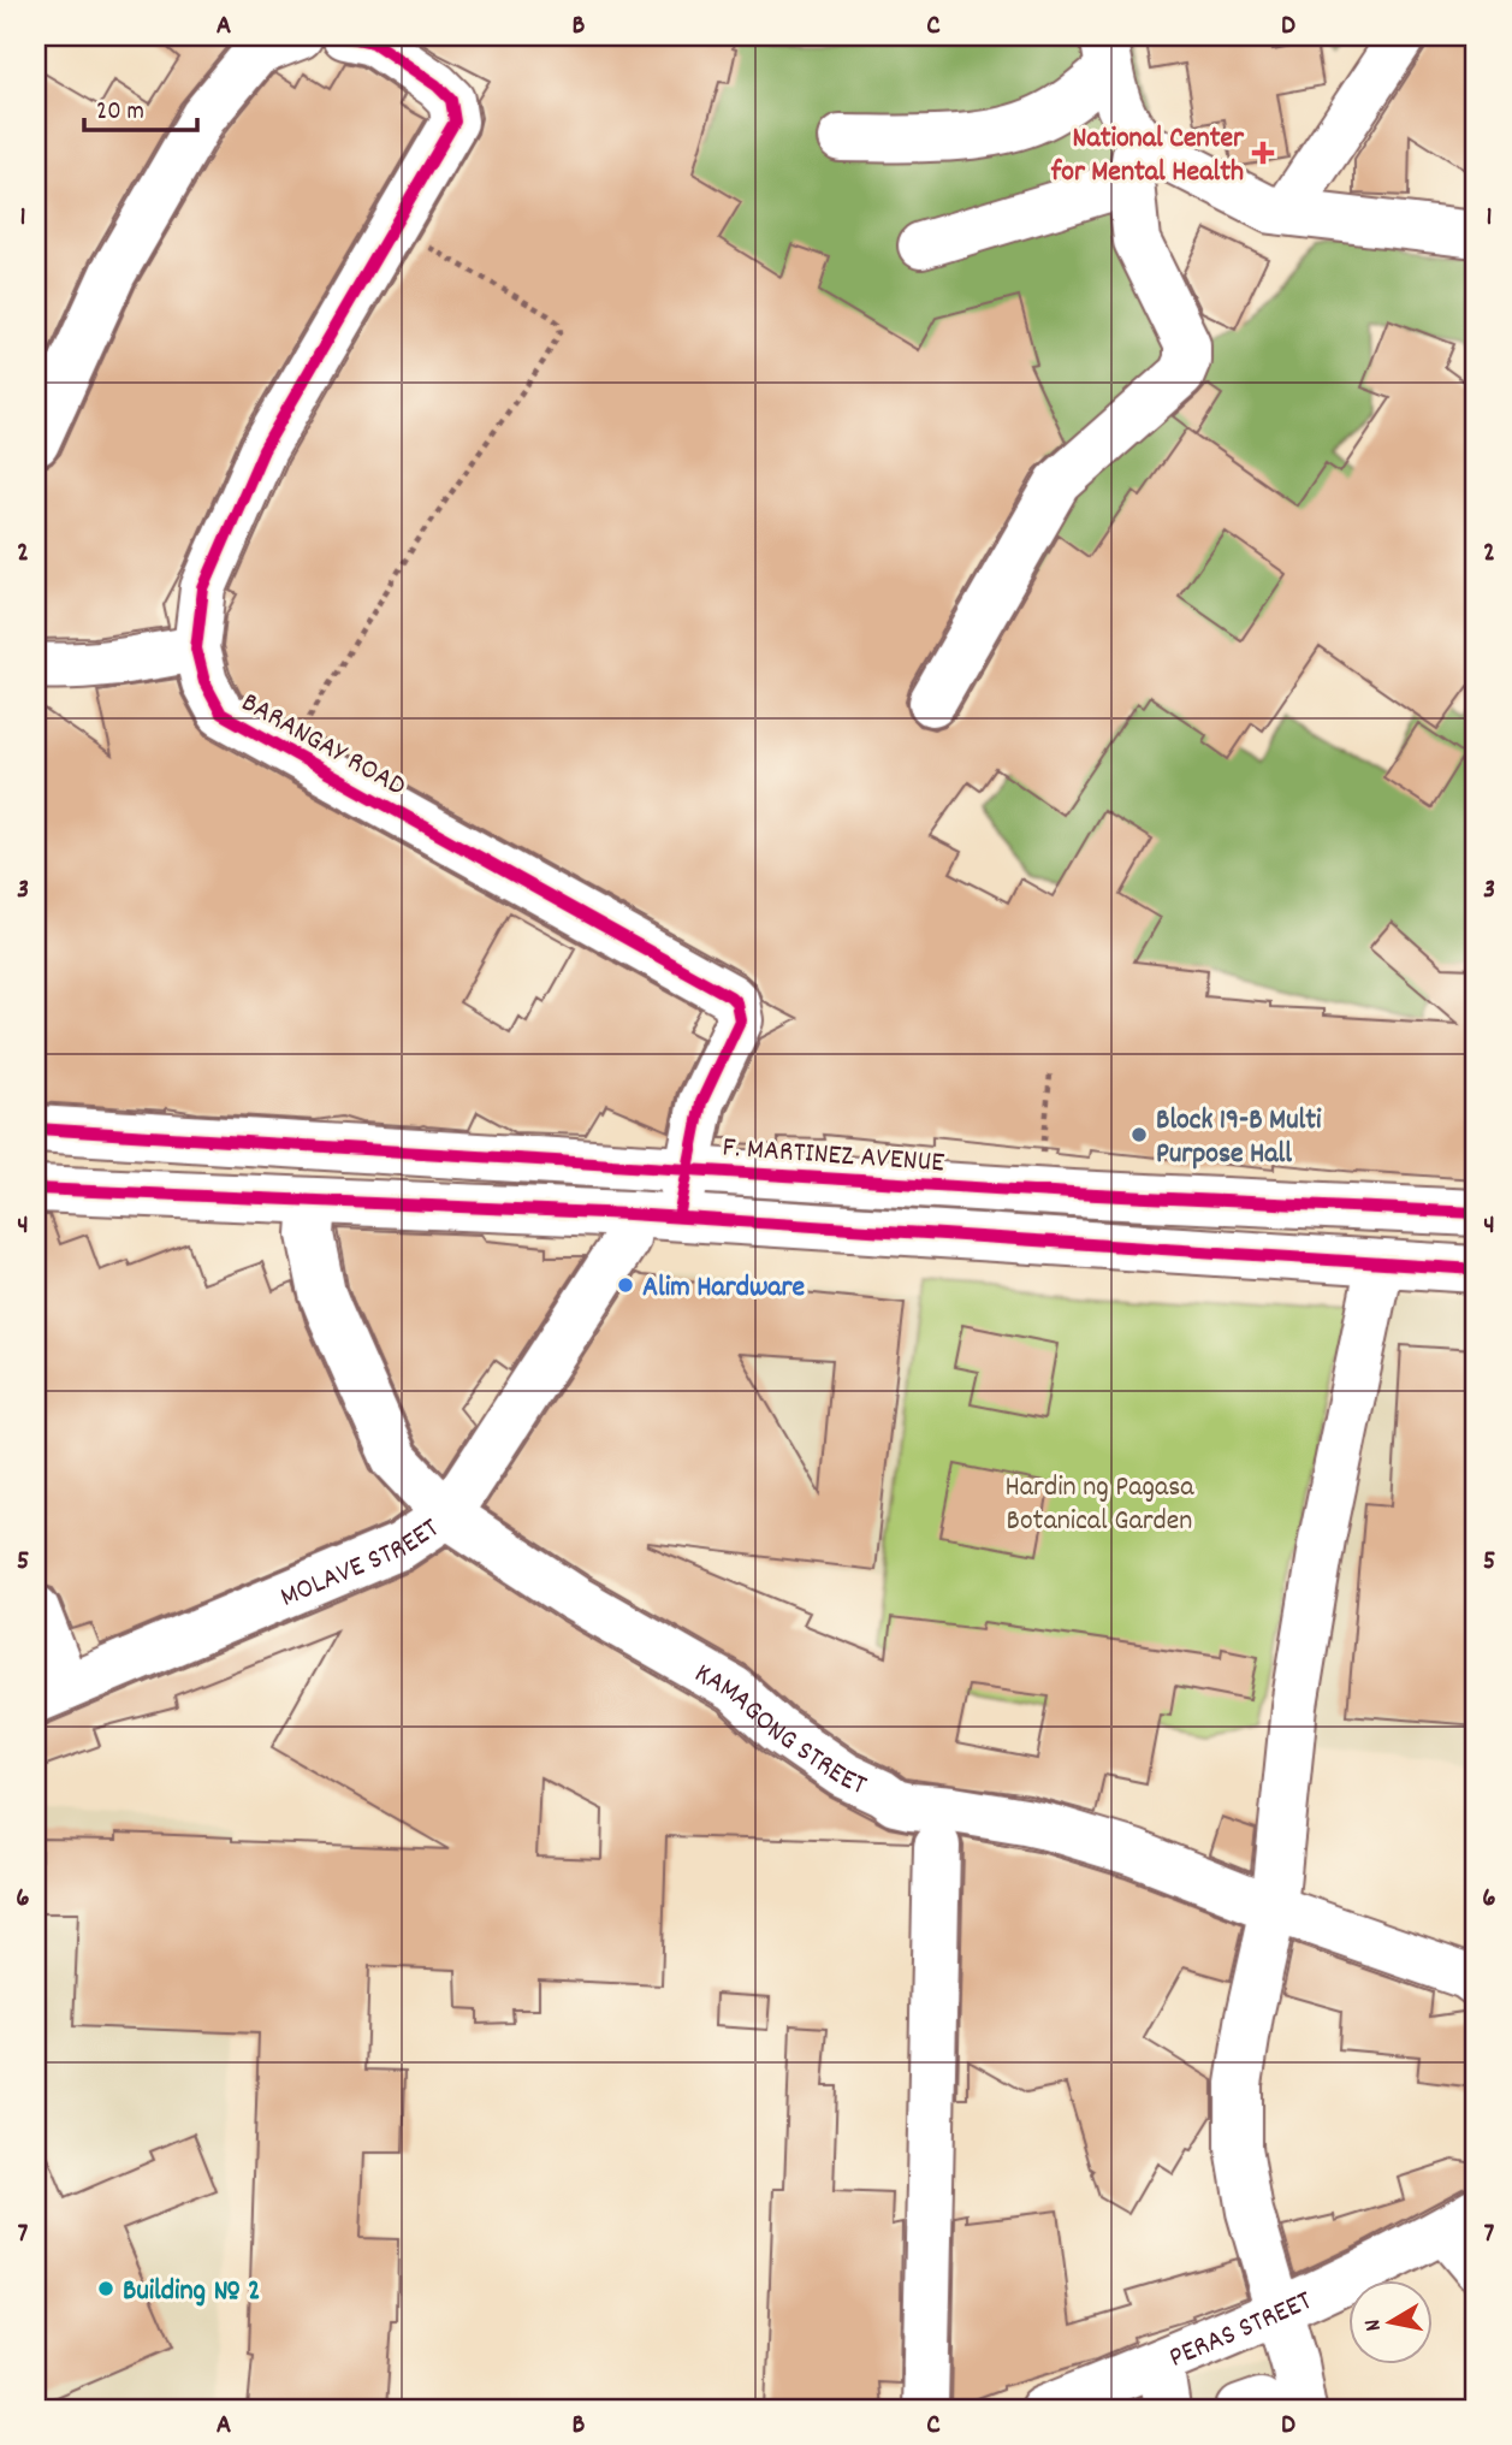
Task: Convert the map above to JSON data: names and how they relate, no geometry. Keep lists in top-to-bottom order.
{
  "streets": {
    "street": [
      "BARANGAY ROAD",
      "F. MARTINEZ AVENUE",
      "MOLAVE STREET",
      "KAMAGONG STREET",
      "PERAS STREET"
    ]
  },
  "crossings": [
    ["BARANGAY ROAD", "F. MARTINEZ AVENUE"],
    ["MOLAVE STREET", "KAMAGONG STREET"]
  ],
  "parks": ["Hardin ng Pagasa Botanical Garden"],
  "places": {
    "health": ["National Center for Mental Health"],
    "other": ["Block 19-B Multi Purpose Hall", "Alim Hardware", "Building № 2"]
  },
  "scale_bar": "20 m",
  "north": "left",
  "grid": {
    "columns": [
      "A",
      "B",
      "C",
      "D"
    ],
    "rows": [
      "1",
      "2",
      "3",
      "4",
      "5",
      "6",
      "7"
    ]
  }
}
